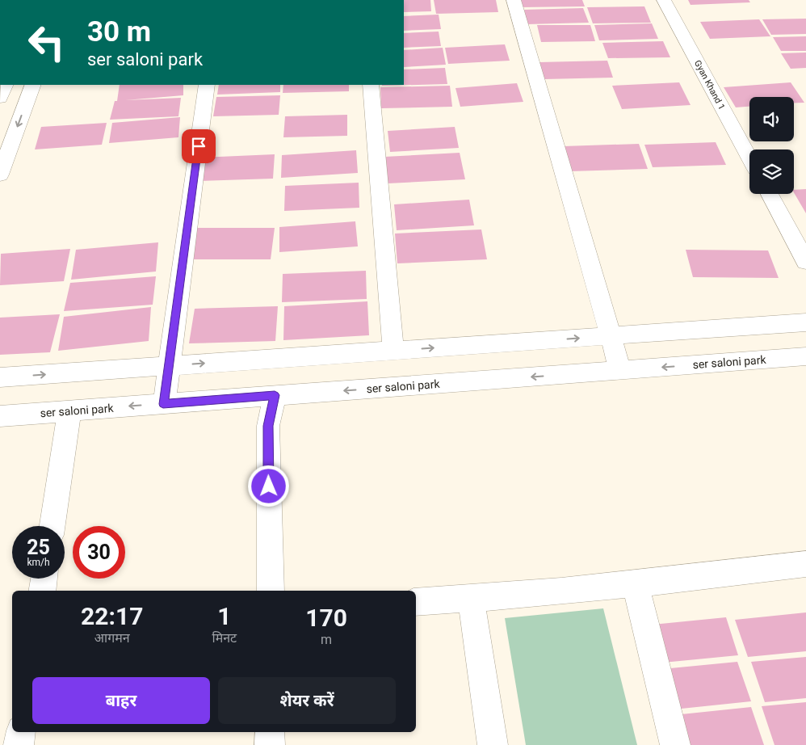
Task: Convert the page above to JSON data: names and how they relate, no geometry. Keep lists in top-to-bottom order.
{
  "streets": {
    "street": ["Gyan Khand 1", "ser saloni park"]
  },
  "page": {
    "turn": ["30 m", "ser saloni park"],
    "speed": "25 km/h",
    "limit": "30",
    "eta": [
      "22:17",
      "आगमन",
      "1",
      "मिनट",
      "170",
      "m"
    ],
    "buttons": ["बाहर", "शेयर करें"]
  }
}
